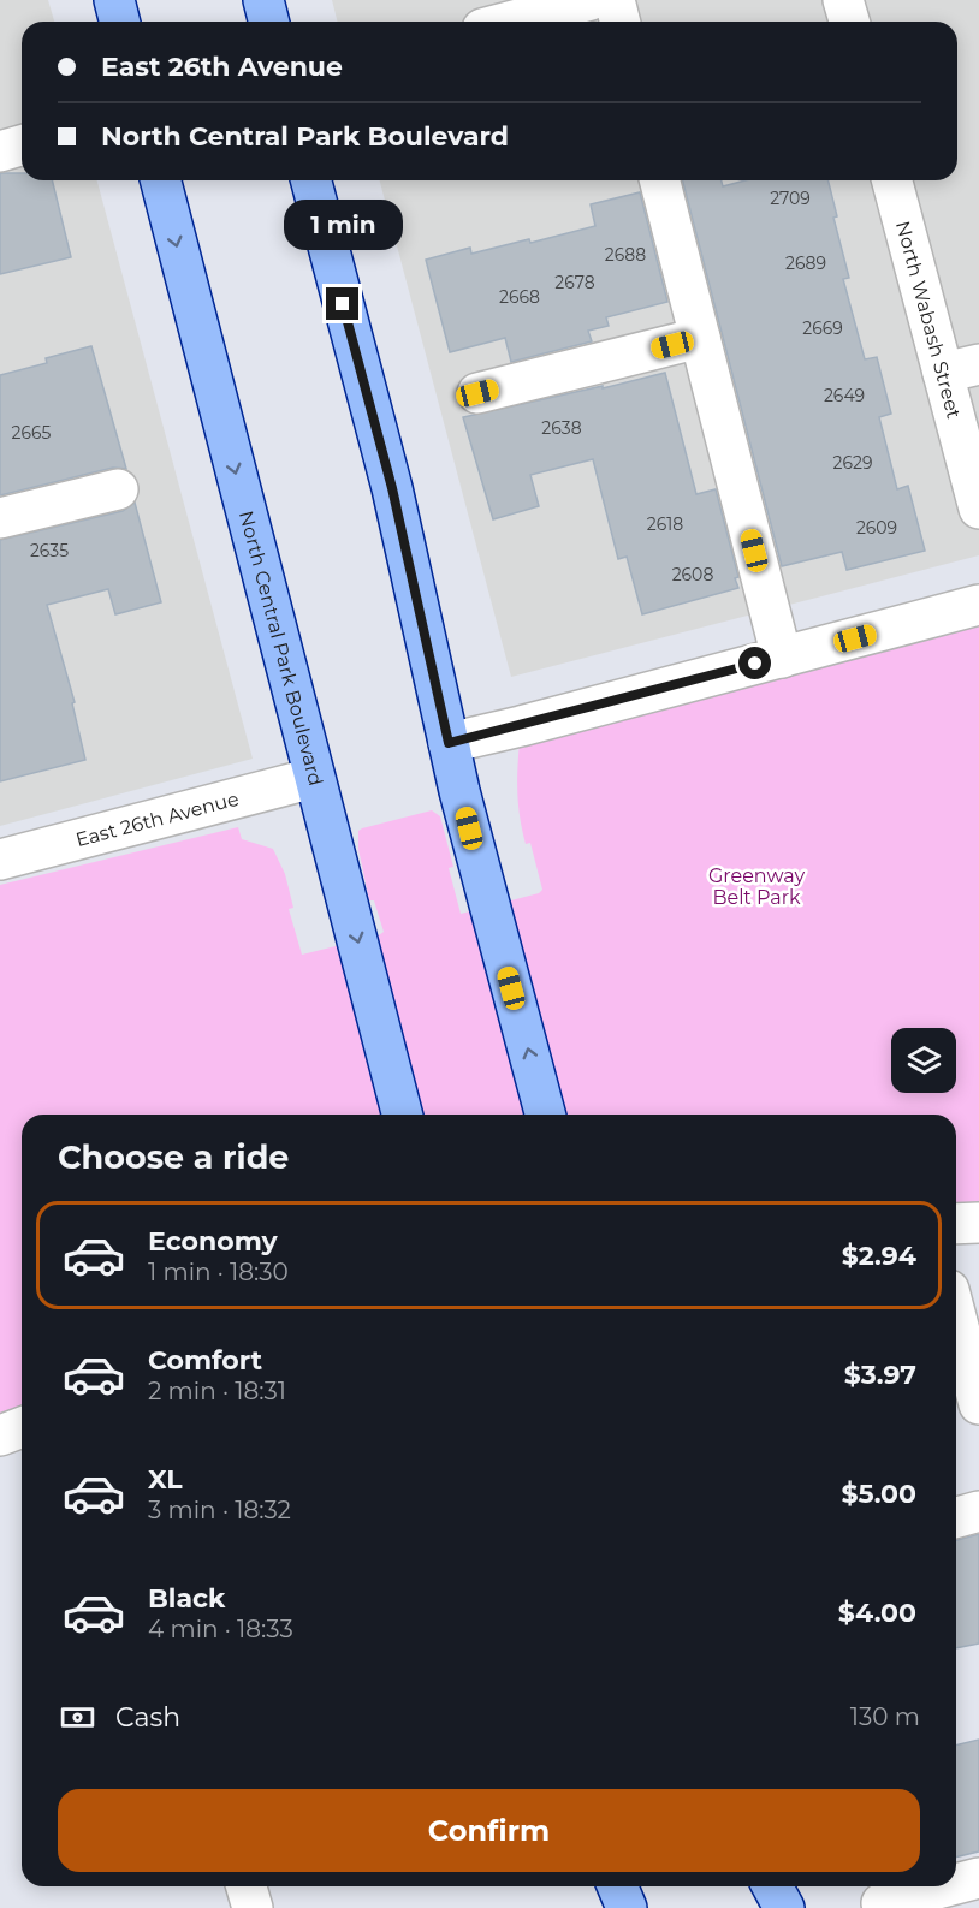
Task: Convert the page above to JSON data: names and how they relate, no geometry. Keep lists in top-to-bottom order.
{
  "streets": {
    "main road": ["North Central Park Boulevard"],
    "street": ["North Wabash Street", "East 26th Avenue"]
  },
  "crossings": [
    ["North Central Park Boulevard", "East 26th Avenue"]
  ],
  "parks": ["Greenway Belt Park"],
  "house_numbers": [
    "2709",
    "2688",
    "2689",
    "2678",
    "2668",
    "2669",
    "2649",
    "2638",
    "2665",
    "2629",
    "2618",
    "2609",
    "2635",
    "2608"
  ],
  "page": {
    "banner": ["East 26th Avenue", "North Central Park Boulevard"],
    "bubble": "1 min",
    "heading": "Choose a ride",
    "list": [
      {
        "name": "Economy",
        "note": "1 min · 18:30",
        "value": "$2.94"
      },
      {
        "name": "Comfort",
        "note": "2 min · 18:31",
        "value": "$3.97"
      },
      {
        "name": "XL",
        "note": "3 min · 18:32",
        "value": "$5.00"
      },
      {
        "name": "Black",
        "note": "4 min · 18:33",
        "value": "$4.00"
      }
    ],
    "pay": ["Cash", "130 m"],
    "buttons": "Confirm"
  }
}
